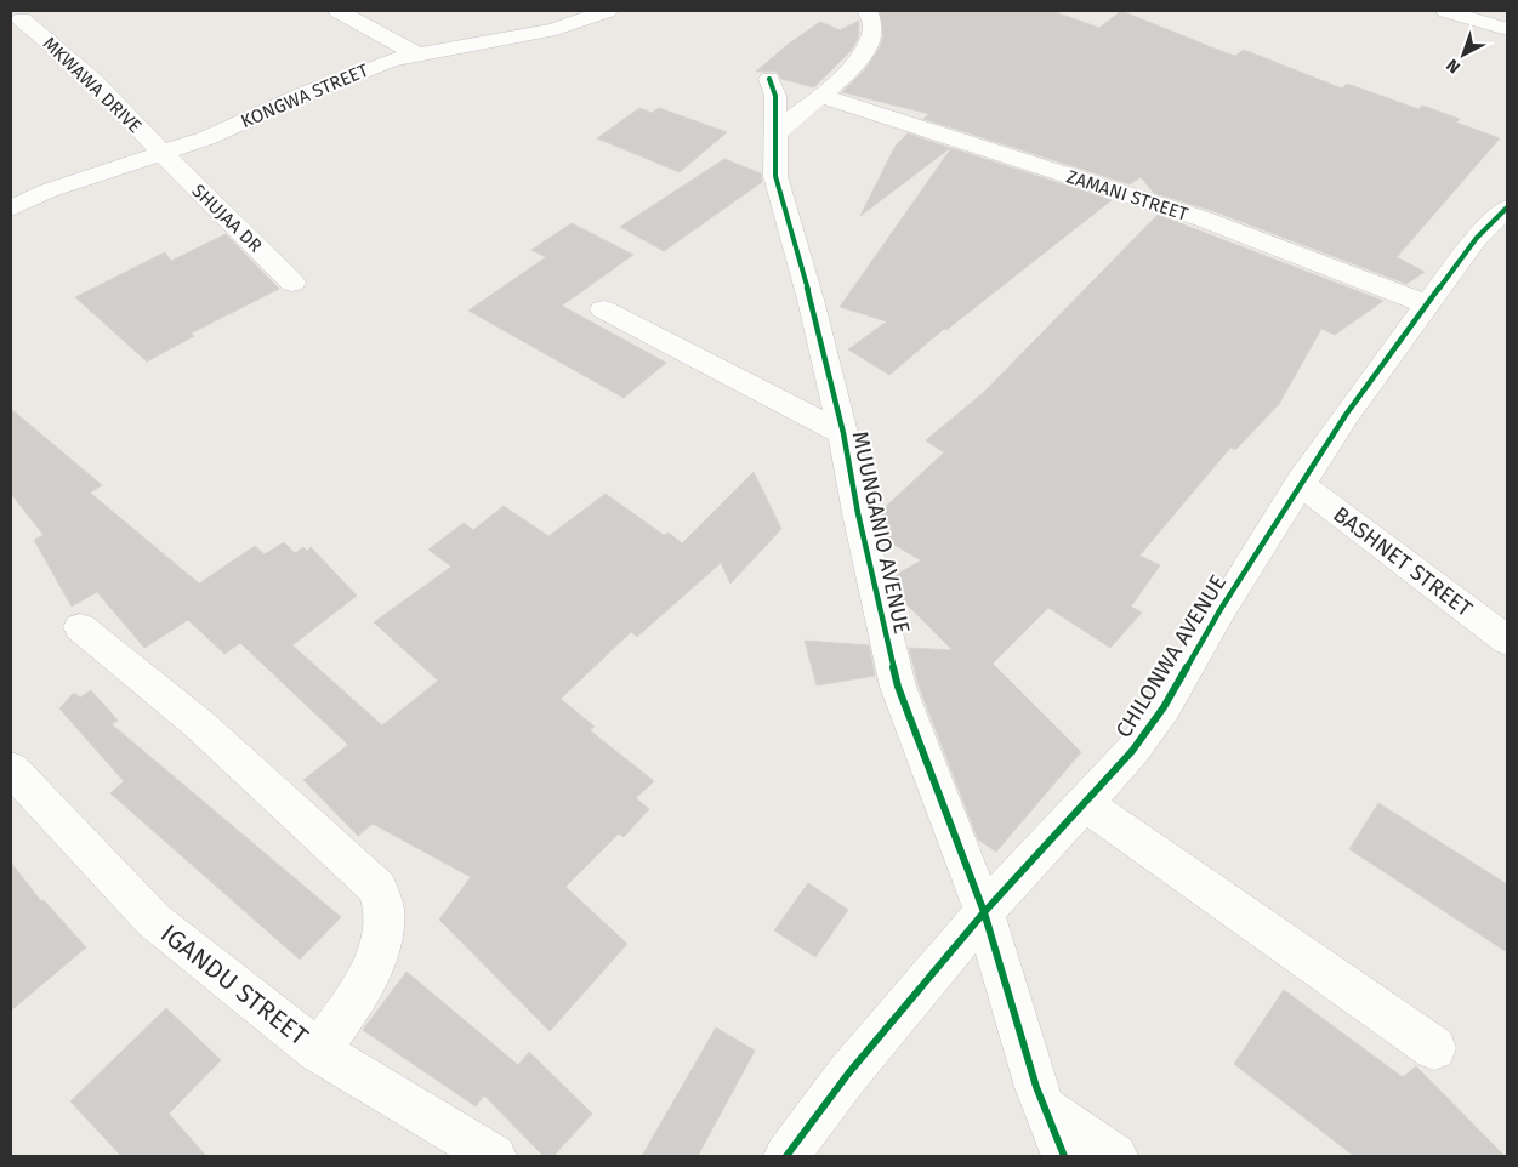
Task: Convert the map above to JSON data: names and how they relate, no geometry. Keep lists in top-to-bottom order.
{
  "streets": {
    "street": [
      "MKWAWA DRIVE",
      "KONGWA STREET",
      "ZAMANI STREET",
      "SHUJAA DR",
      "MUUNGANIO AVENUE",
      "BASHNET STREET",
      "CHILONWA AVENUE",
      "IGANDU STREET"
    ]
  },
  "crossings": [
    ["MKWAWA DRIVE", "KONGWA STREET"],
    ["MKWAWA DRIVE", "SHUJAA DR"],
    ["KONGWA STREET", "SHUJAA DR"],
    ["ZAMANI STREET", "CHILONWA AVENUE"],
    ["MUUNGANIO AVENUE", "CHILONWA AVENUE"],
    ["BASHNET STREET", "CHILONWA AVENUE"]
  ],
  "north": "bottom left"
}
